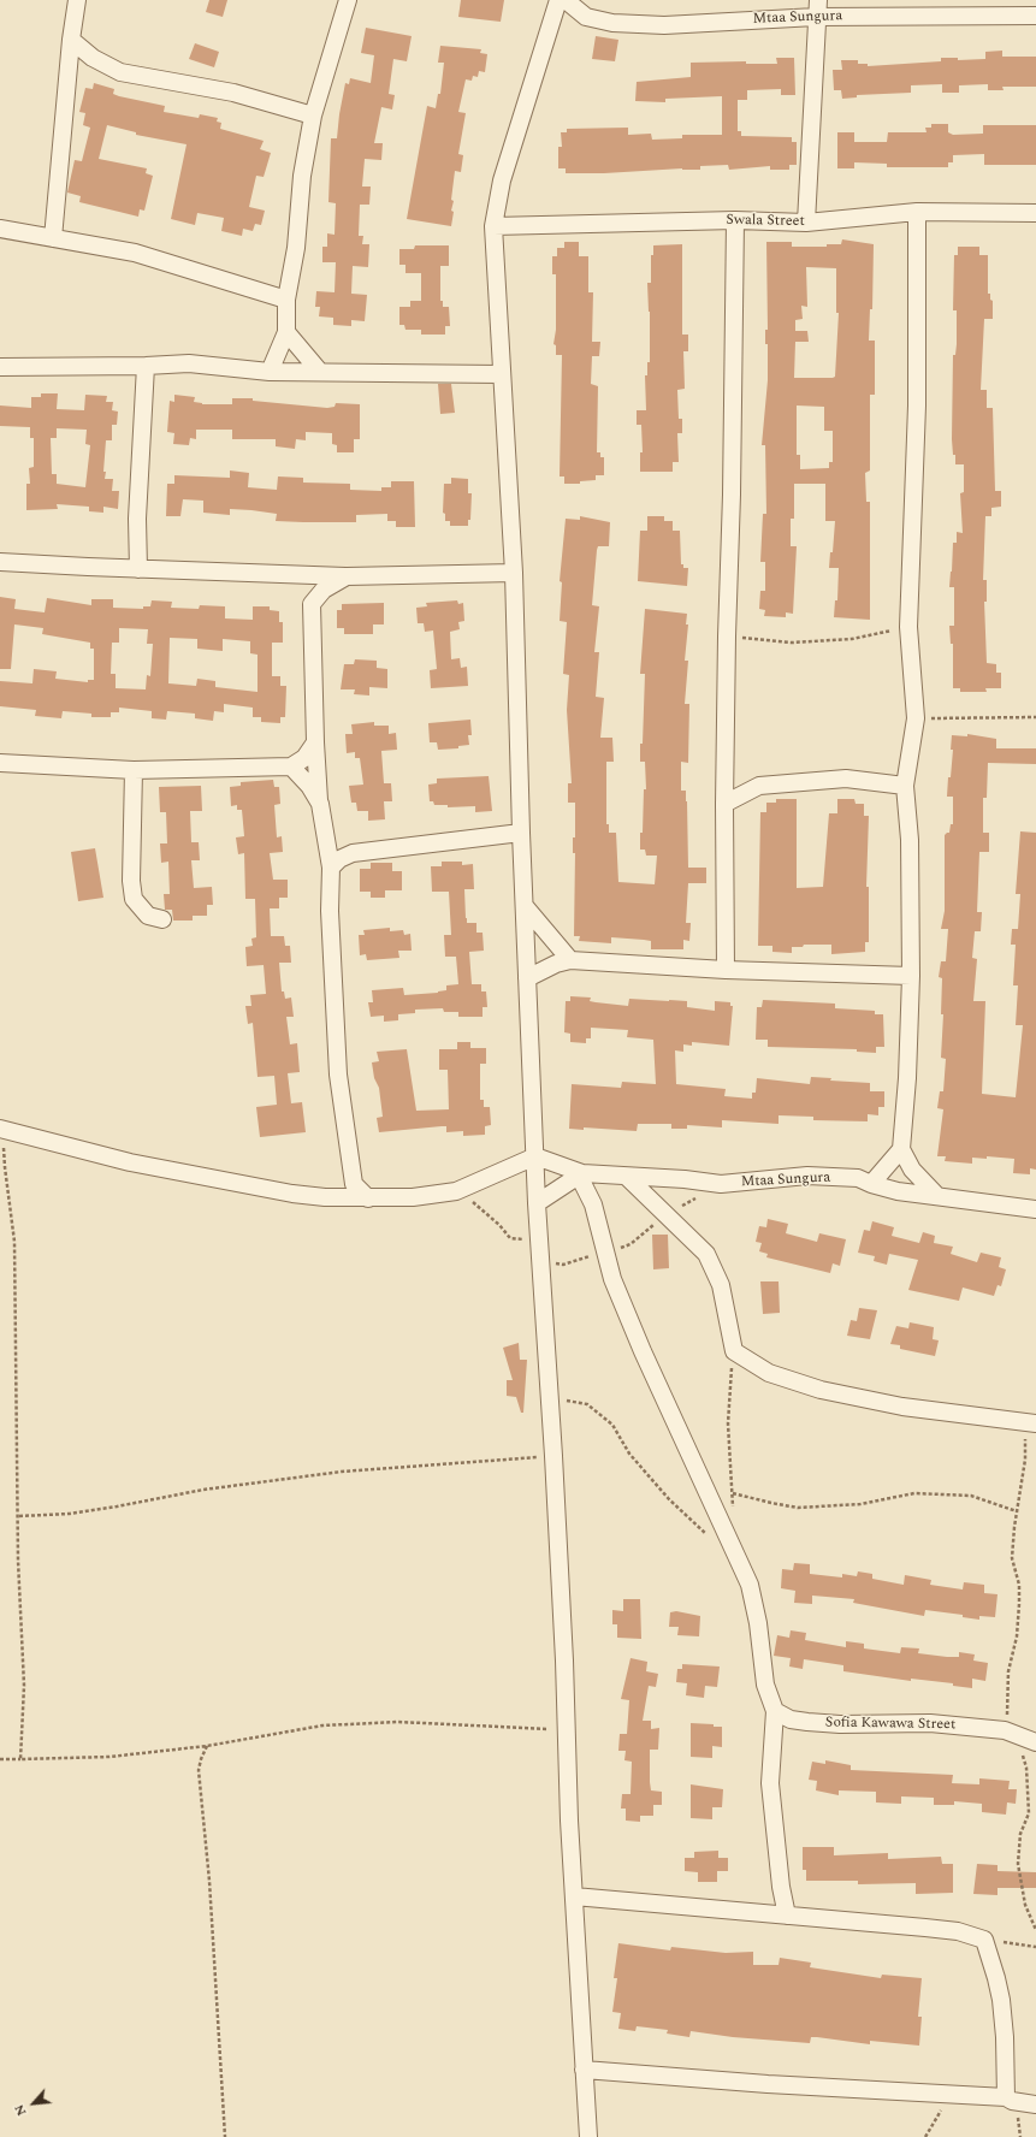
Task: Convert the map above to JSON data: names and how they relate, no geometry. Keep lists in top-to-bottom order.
{
  "streets": {
    "street": ["Mtaa Sungura", "Swala Street", "Sofia Kawawa Street"]
  },
  "north": "bottom left"
}
